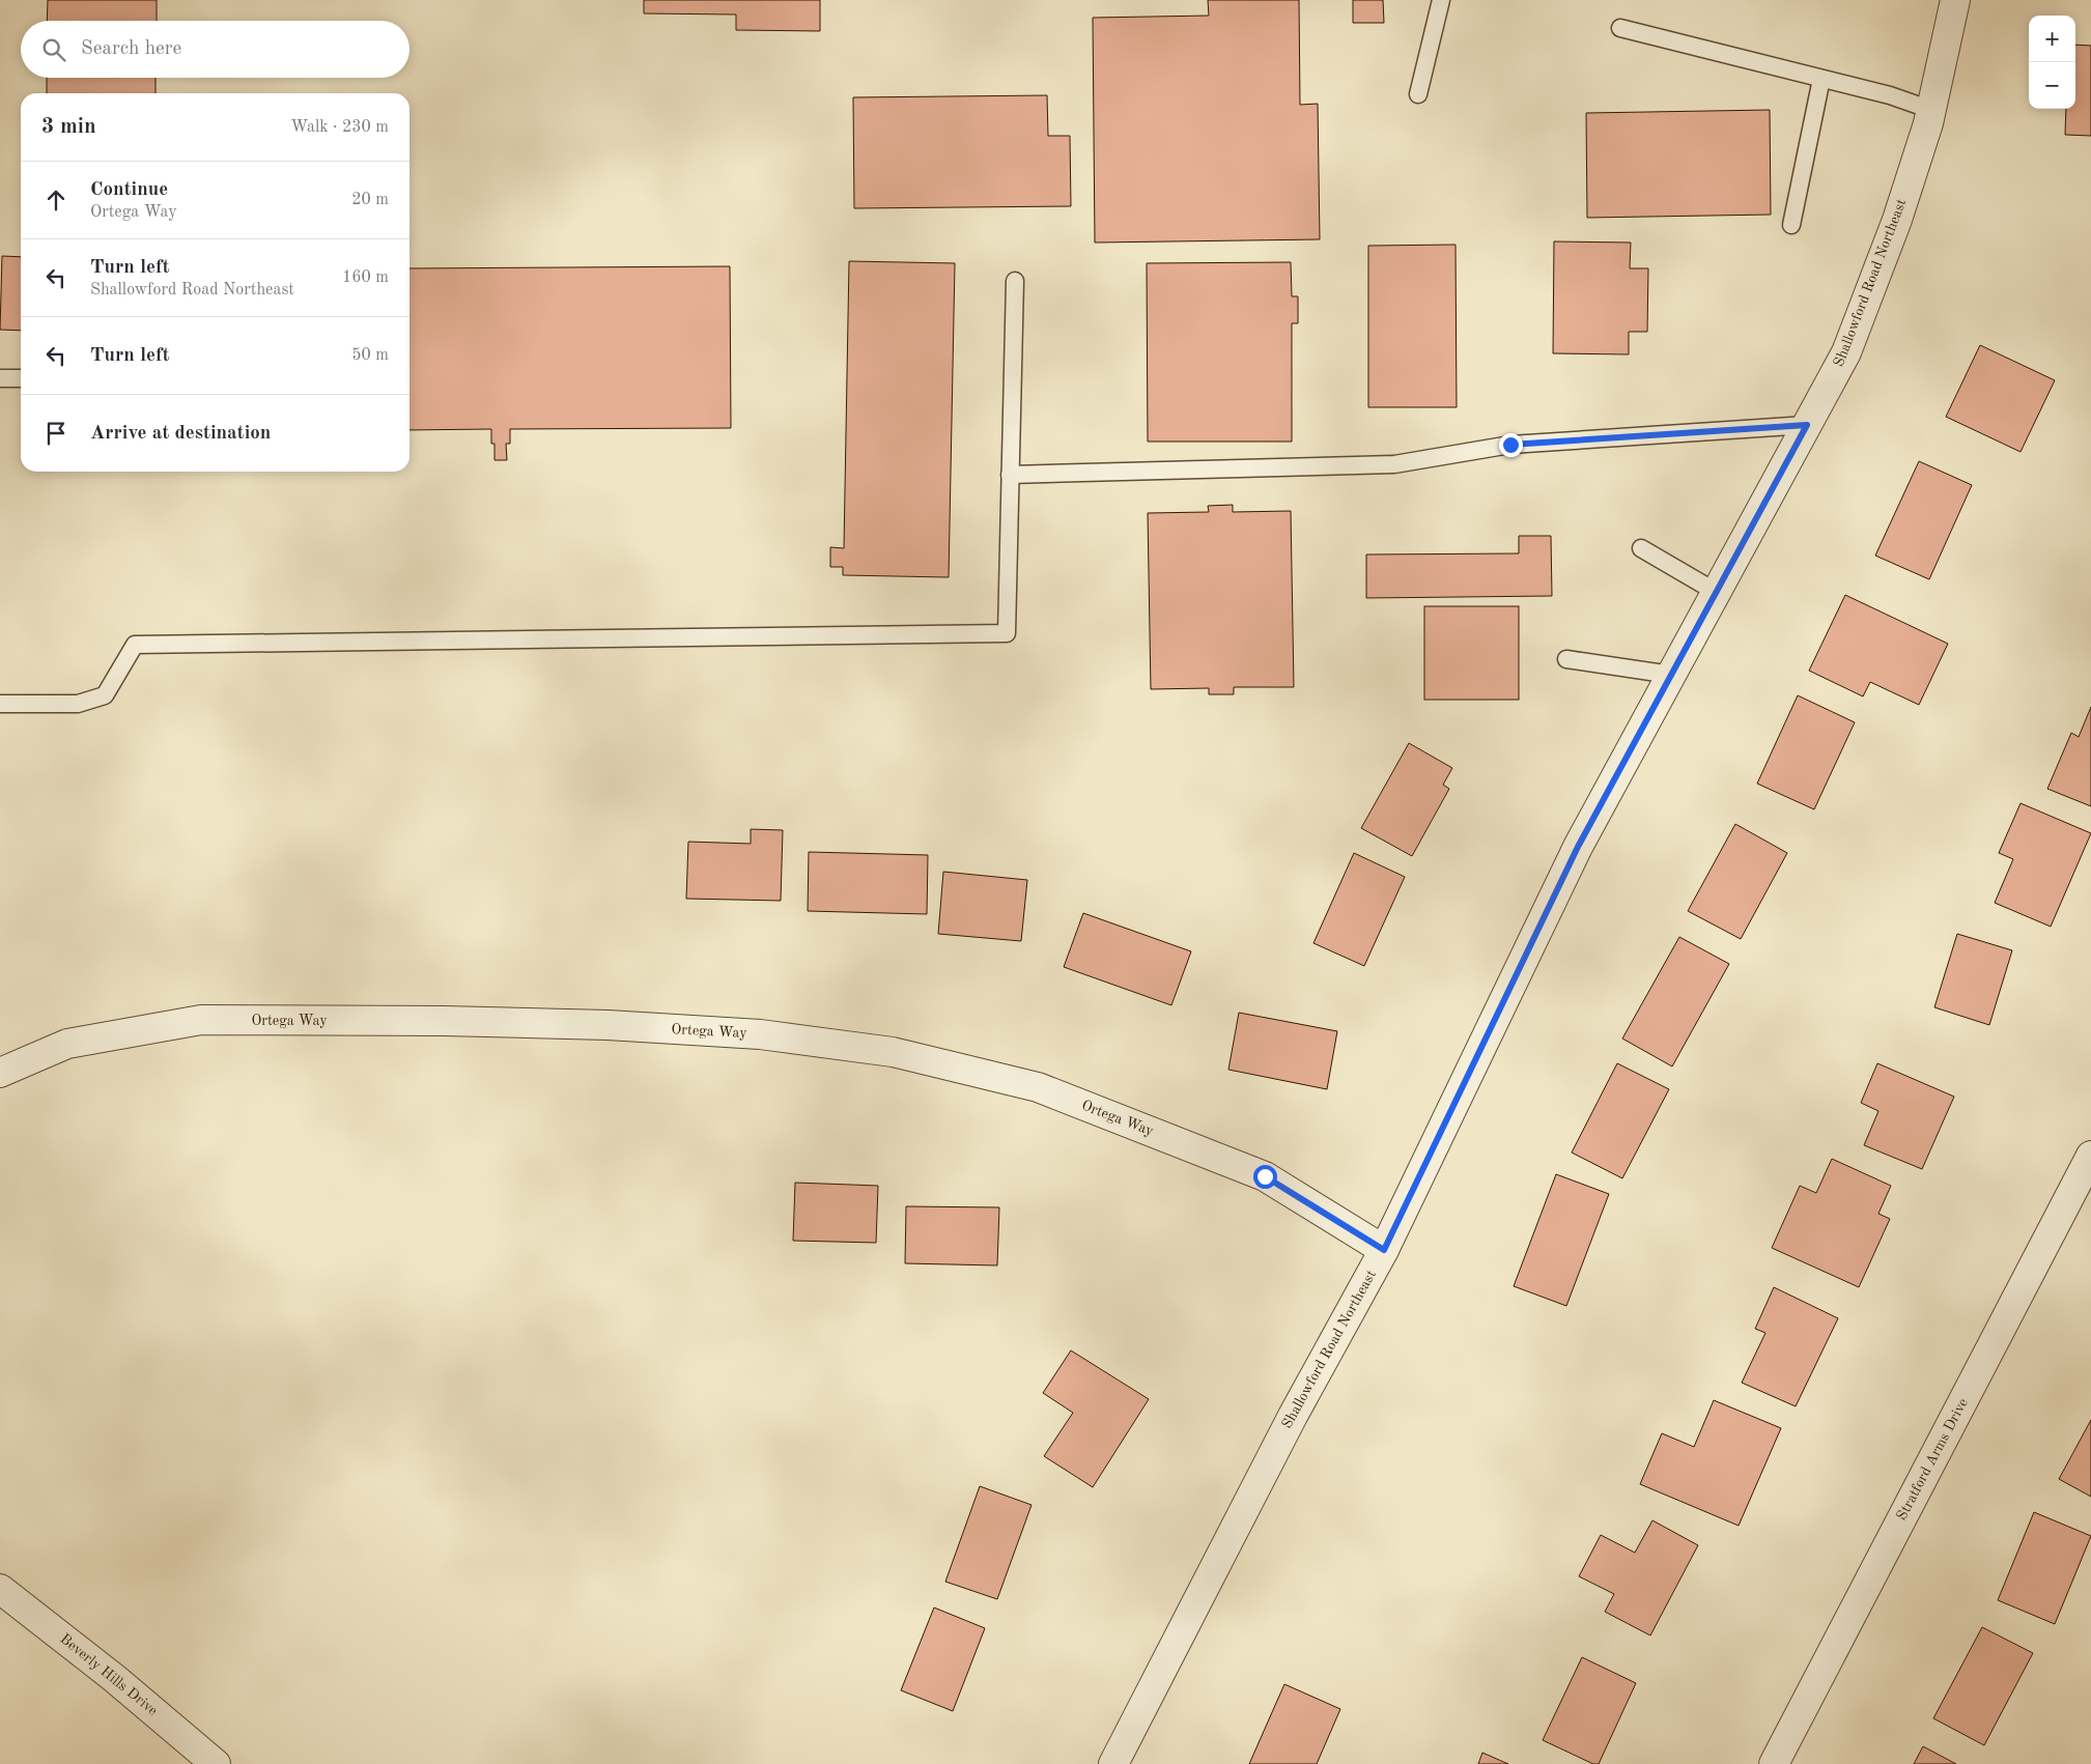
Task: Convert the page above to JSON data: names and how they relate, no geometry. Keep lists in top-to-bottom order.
{
  "streets": {
    "street": [
      "Shallowford Road Northeast",
      "Ortega Way",
      "Stratford Arms Drive",
      "Beverly Hills Drive"
    ]
  },
  "crossings": [
    ["Shallowford Road Northeast", "Ortega Way"]
  ],
  "page": {
    "map_buttons": ["+", "−"],
    "search": "Search here",
    "heading": ["3 min", "Walk · 230 m"],
    "list": [
      ["Continue", "Ortega Way", "20 m"],
      ["Turn left", "Shallowford Road Northeast", "160 m"],
      ["Turn left", "50 m"],
      "Arrive at destination"
    ]
  }
}
